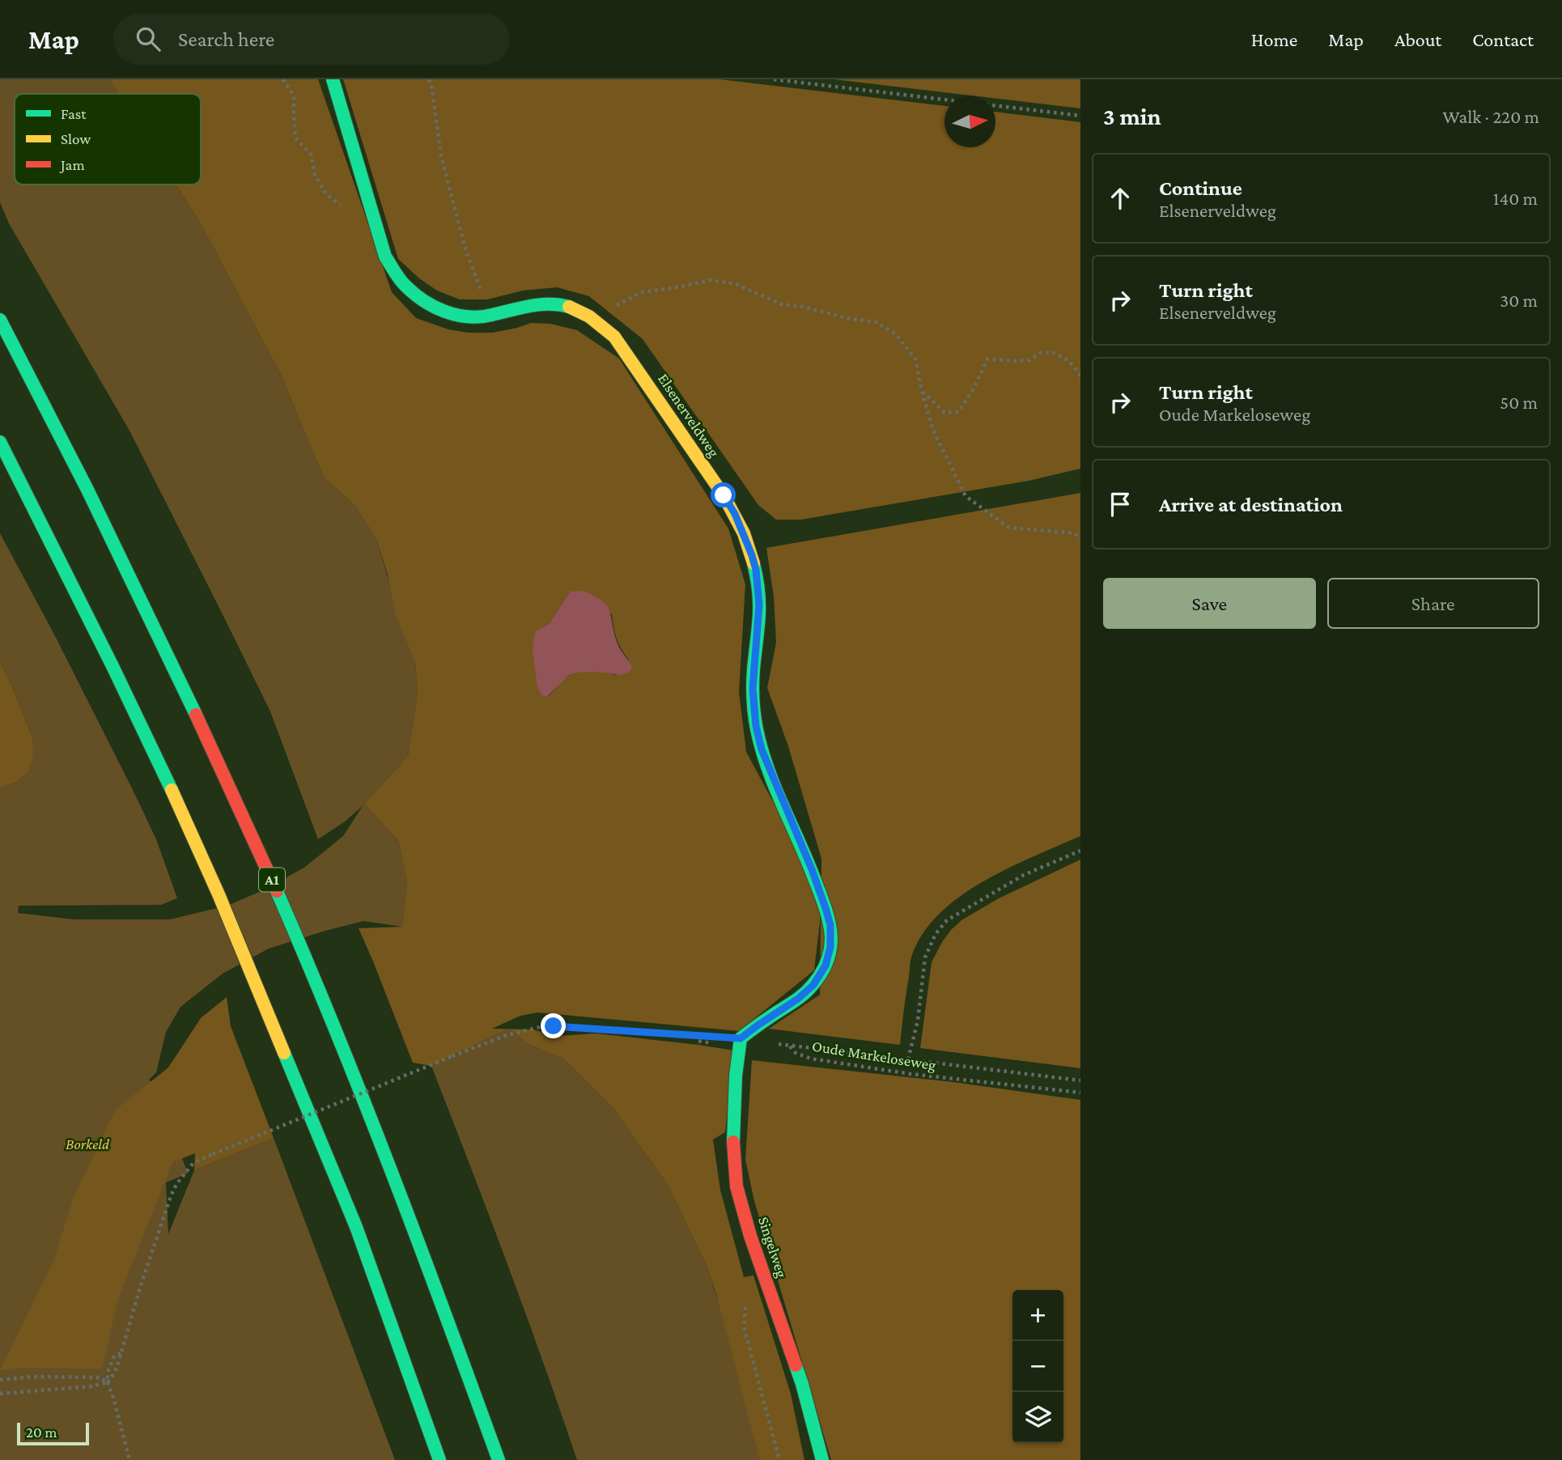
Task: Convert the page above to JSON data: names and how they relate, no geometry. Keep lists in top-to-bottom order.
{
  "streets": {
    "main road": ["Elsenerveldweg", "A1", "Singelweg"],
    "path": ["Oude Markeloseweg"]
  },
  "crossings": [
    ["Elsenerveldweg", "Singelweg"]
  ],
  "parks": ["Borkeld"],
  "legend": ["Fast", "Slow", "Jam"],
  "scale_bar": "20 m",
  "north": "right",
  "page": {
    "header": "Map",
    "search": "Search here",
    "nav": [
      "Home",
      "Map",
      "About",
      "Contact"
    ],
    "heading": ["3 min", "Walk · 220 m"],
    "list": [
      ["Continue", "Elsenerveldweg", "140 m"],
      ["Turn right", "Elsenerveldweg", "30 m"],
      ["Turn right", "Oude Markeloseweg", "50 m"],
      "Arrive at destination"
    ],
    "buttons": ["Save", "Share"],
    "map_buttons": ["+", "−"],
    "scale": "20 m"
  }
}
